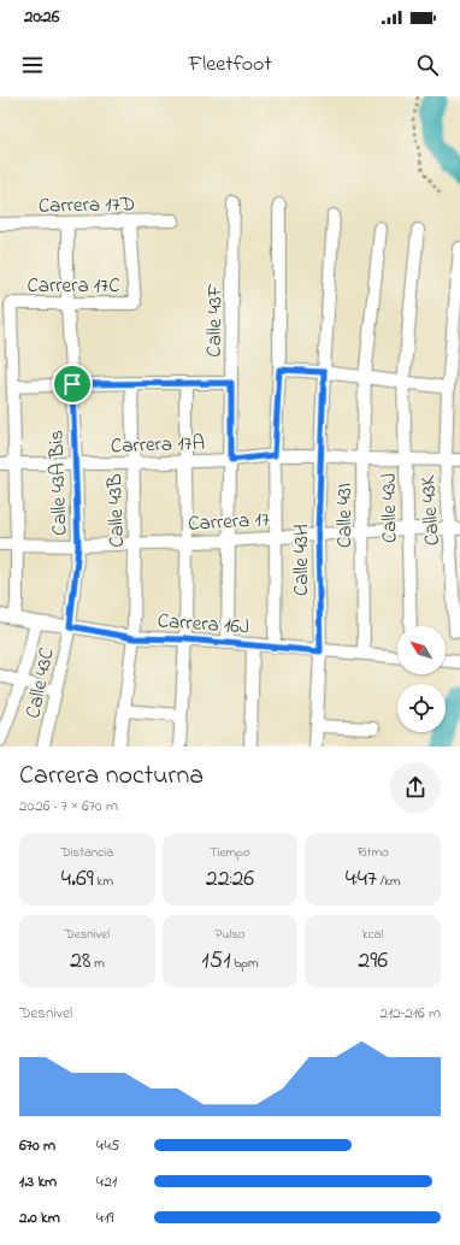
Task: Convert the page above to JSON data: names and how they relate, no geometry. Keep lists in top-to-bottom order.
{
  "streets": {
    "street": [
      "Carrera 17D",
      "Carrera 17C",
      "Calle 43F",
      "Carrera 17A",
      "Calle 43A Bis",
      "Calle 43J",
      "Calle 43B",
      "Calle 43K",
      "Calle 43I",
      "Carrera 17",
      "Calle 43H",
      "Carrera 16J",
      "Calle 43C"
    ]
  },
  "crossings": [
    ["Carrera 17D", "Carrera 17C"],
    ["Carrera 17D", "Calle 43A Bis"],
    ["Carrera 17C", "Calle 43A Bis"],
    ["Calle 43F", "Carrera 17A"],
    ["Calle 43F", "Carrera 17"],
    ["Calle 43F", "Carrera 16J"],
    ["Carrera 17A", "Calle 43A Bis"],
    ["Carrera 17A", "Calle 43J"],
    ["Carrera 17A", "Calle 43B"],
    ["Carrera 17A", "Calle 43K"],
    ["Carrera 17A", "Calle 43I"],
    ["Carrera 17A", "Calle 43H"],
    ["Calle 43A Bis", "Carrera 17"],
    ["Calle 43A Bis", "Carrera 16J"],
    ["Calle 43A Bis", "Calle 43C"],
    ["Calle 43J", "Carrera 17"],
    ["Calle 43B", "Carrera 17"],
    ["Calle 43B", "Carrera 16J"],
    ["Calle 43K", "Carrera 17"],
    ["Calle 43I", "Carrera 17"],
    ["Calle 43I", "Carrera 16J"],
    ["Carrera 17", "Calle 43H"],
    ["Calle 43H", "Carrera 16J"],
    ["Carrera 16J", "Calle 43C"]
  ],
  "north": "top left",
  "page": {
    "status": "20:26",
    "header": "Fleetfoot",
    "heading": ["Carrera nocturna", "20:26 · 7 × 670 m"],
    "stats": [
      ["Distancia", "4.69 km"],
      ["Tiempo", "22:26"],
      ["Ritmo", "4:47 /km"],
      ["Desnivel", "28 m"],
      ["Pulso", "151 bpm"],
      ["kcal", "296"]
    ],
    "chart": ["Desnivel", "212–216 m"],
    "list": [
      {
        "name": "670 m",
        "note": "4:45"
      },
      {
        "name": "1.3 km",
        "note": "4:21"
      },
      {
        "name": "2.0 km",
        "note": "4:19"
      }
    ]
  }
}
